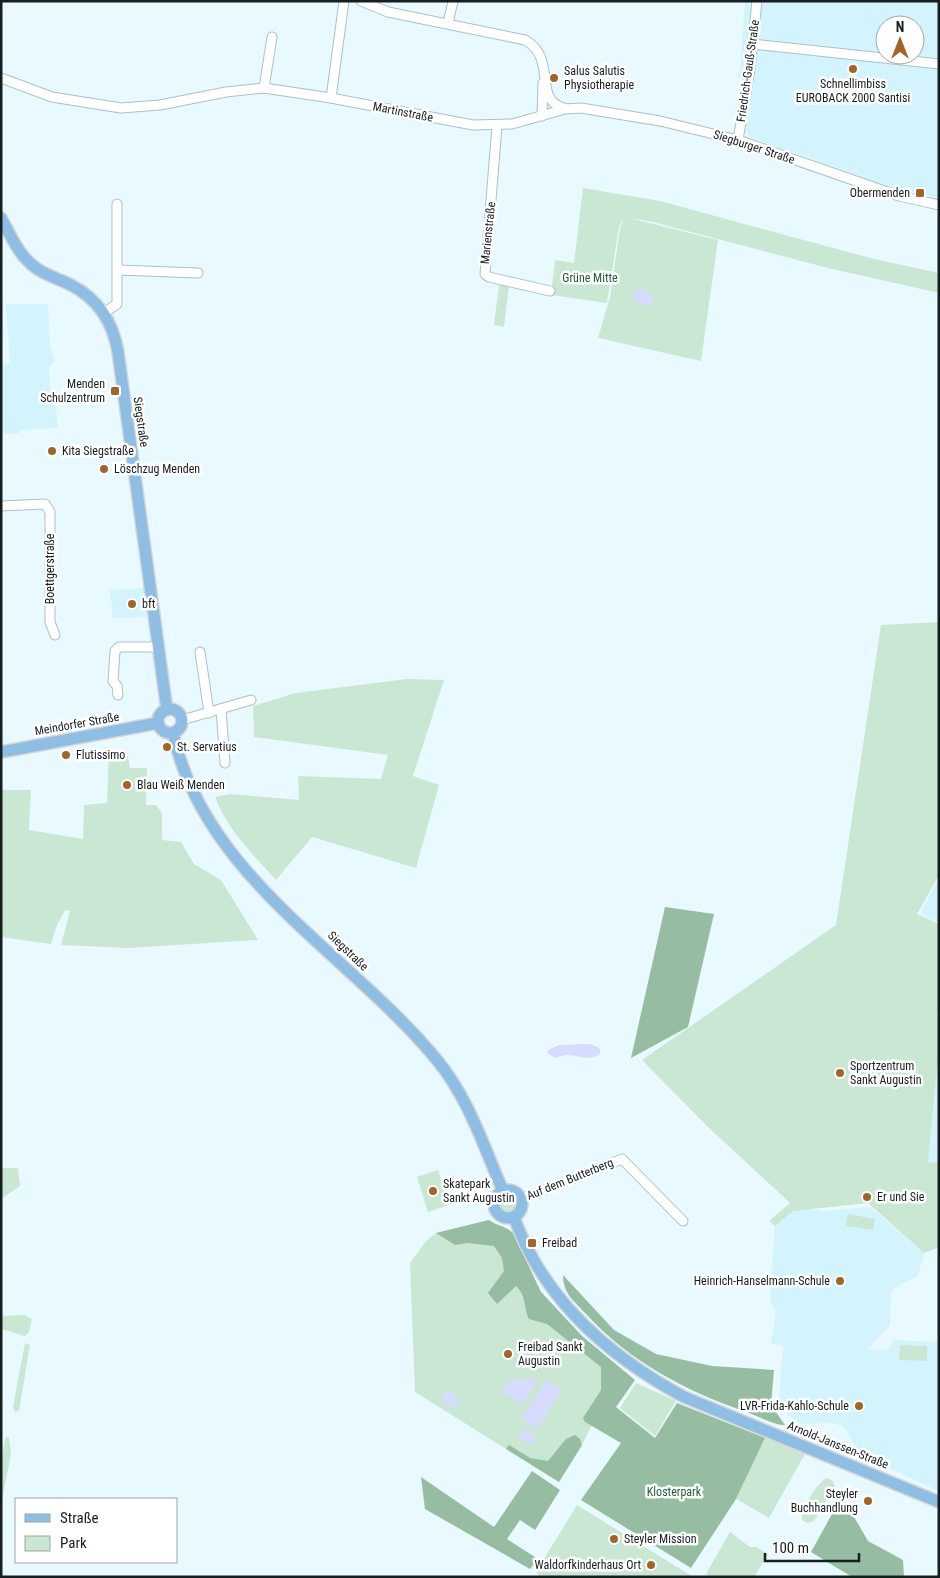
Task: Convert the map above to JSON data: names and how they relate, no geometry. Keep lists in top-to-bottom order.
{
  "streets": {
    "main road": ["Siegstraße", "Meindorfer Straße", "Arnold-Janssen-Straße"],
    "street": [
      "Friedrich-Gauß-Straße",
      "Martinstraße",
      "Siegburger Straße",
      "Marienstraße",
      "Boettgerstraße",
      "Auf dem Butterberg"
    ]
  },
  "crossings": [
    ["Friedrich-Gauß-Straße", "Siegburger Straße"],
    ["Martinstraße", "Siegburger Straße"],
    ["Martinstraße", "Marienstraße"],
    ["Siegstraße", "Meindorfer Straße"],
    ["Siegstraße", "Auf dem Butterberg"],
    ["Siegstraße", "Arnold-Janssen-Straße"],
    ["Auf dem Butterberg", "Arnold-Janssen-Straße"]
  ],
  "parks": ["Grüne Mitte", "Klosterpark"],
  "places": {
    "other": [
      "Schnellimbiss EUROBACK 2000 Santisi",
      "Salus Salutis Physiotherapie",
      "Kita Siegstraße",
      "Löschzug Menden",
      "bft",
      "St. Servatius",
      "Flutissimo",
      "Blau Weiß Menden",
      "Sportzentrum Sankt Augustin",
      "Skatepark Sankt Augustin",
      "Er und Sie",
      "Heinrich-Hanselmann-Schule",
      "Freibad Sankt Augustin",
      "LVR-Frida-Kahlo-Schule",
      "Steyler Buchhandlung",
      "Steyler Mission",
      "Waldorfkinderhaus Ort"
    ],
    "transit": ["Obermenden", "Menden Schulzentrum", "Freibad"]
  },
  "legend": ["Straße", "Park"],
  "scale_bar": "100 m",
  "north": "top"
}
